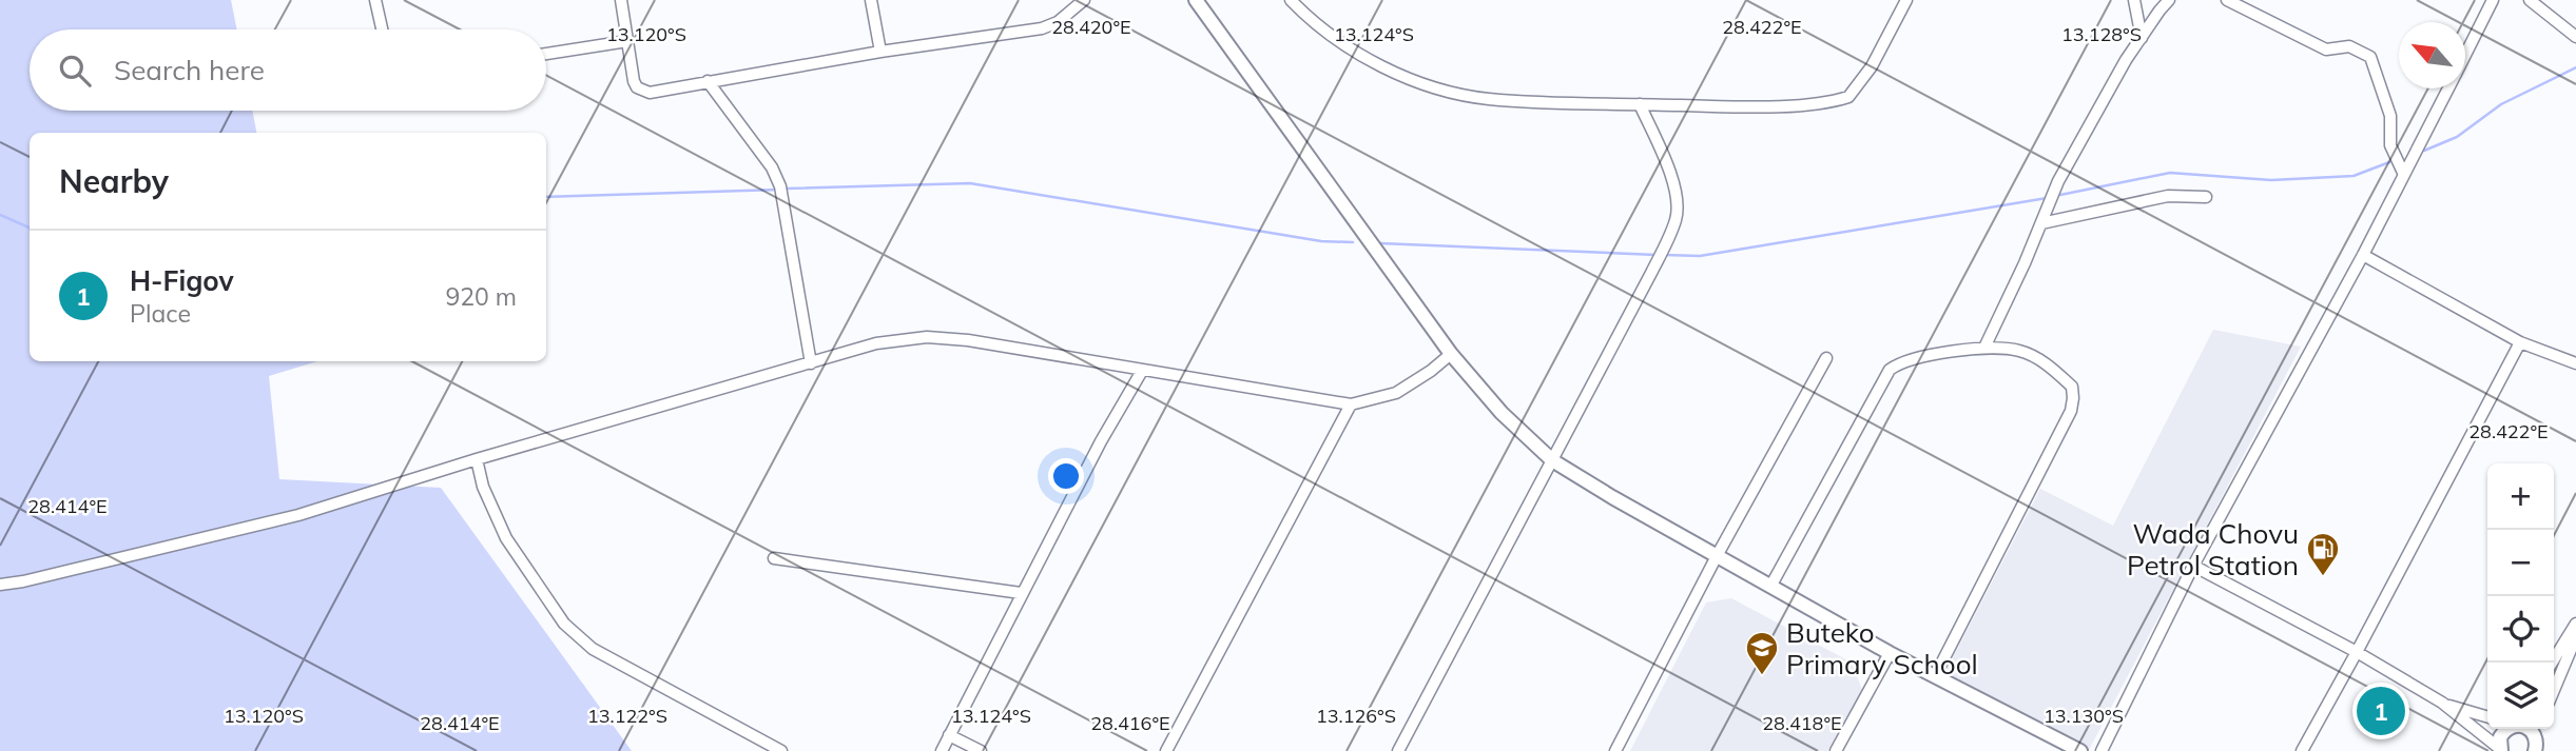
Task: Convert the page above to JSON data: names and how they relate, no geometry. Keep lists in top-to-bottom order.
{
  "places": {
    "fuel station": ["Wada Chovu Petrol Station"],
    "school or university": ["Buteko Primary School"]
  },
  "north": "top left",
  "page": {
    "search": "Search here",
    "heading": "Nearby",
    "list": [
      {
        "mark": "1",
        "name": "H-Figov",
        "note": "Place",
        "value": "920 m"
      }
    ],
    "map_buttons": ["+", "−"],
    "pins": "1"
  },
  "coordinates": [
    "28.420°E",
    "28.422°E",
    "13.120°S",
    "13.124°S",
    "13.128°S",
    "28.414°E",
    "13.122°S",
    "13.126°S",
    "13.130°S",
    "28.416°E",
    "28.418°E"
  ]
}
